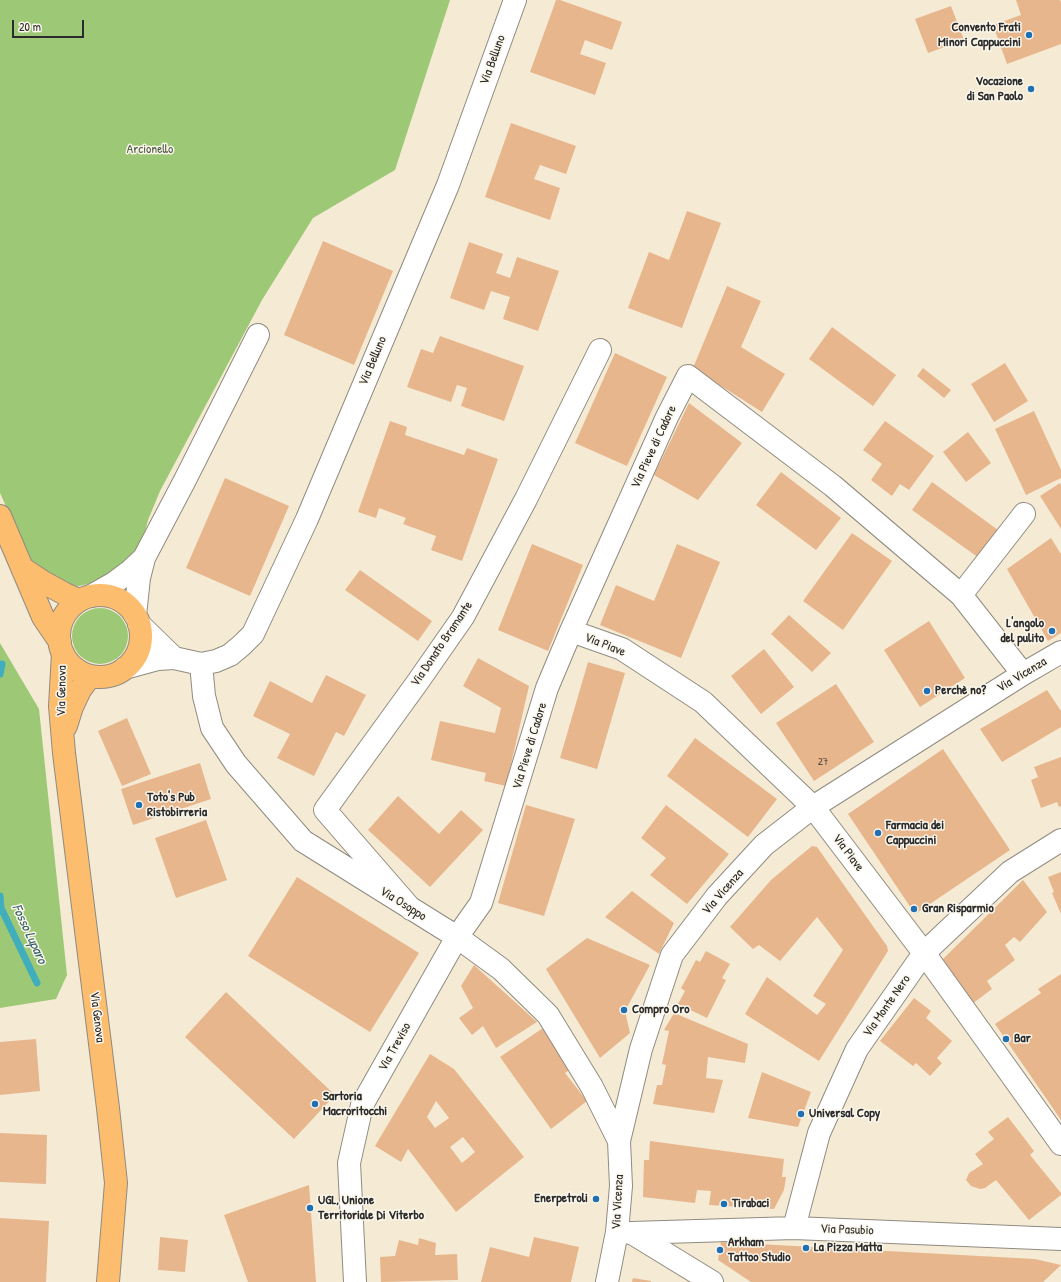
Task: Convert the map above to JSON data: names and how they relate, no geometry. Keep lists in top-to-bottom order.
{
  "streets": {
    "main road": ["Via Genova"],
    "street": [
      "Via Belluno",
      "Via Pieve di Cadore",
      "Via Donato Bramante",
      "Via Piave",
      "Via Vicenza",
      "Via Osoppo",
      "Via Monte Nero",
      "Via Treviso",
      "Via Pasubio"
    ]
  },
  "crossings": [
    ["Via Belluno", "Via Genova"],
    ["Via Belluno", "Via Osoppo"],
    ["Via Pieve di Cadore", "Via Piave"],
    ["Via Pieve di Cadore", "Via Vicenza"],
    ["Via Pieve di Cadore", "Via Osoppo"],
    ["Via Pieve di Cadore", "Via Treviso"],
    ["Via Donato Bramante", "Via Osoppo"],
    ["Via Piave", "Via Vicenza"],
    ["Via Piave", "Via Monte Nero"],
    ["Via Vicenza", "Via Osoppo"],
    ["Via Vicenza", "Via Pasubio"],
    ["Via Osoppo", "Via Treviso"],
    ["Via Monte Nero", "Via Pasubio"]
  ],
  "water": ["Fosso Luparo"],
  "parks": ["Arcionello"],
  "places": [
    "Convento Frati Minori Cappuccini",
    "Vocazione di San Paolo",
    "L'angolo del pulito",
    "Perchè no?",
    "Toto's Pub Ristobirreria",
    "Farmacia dei Cappuccini",
    "Gran Risparmio",
    "Compro Oro",
    "Bar",
    "Sartoria Macroritocchi",
    "Universal Copy",
    "Enerpetroli",
    "Tirabaci",
    "UGL, Unione Territoriale Di Viterbo",
    "La Pizza Matta",
    "Arkham Tattoo Studio"
  ],
  "house_numbers": ["27"],
  "scale_bar": "20 m"
}
